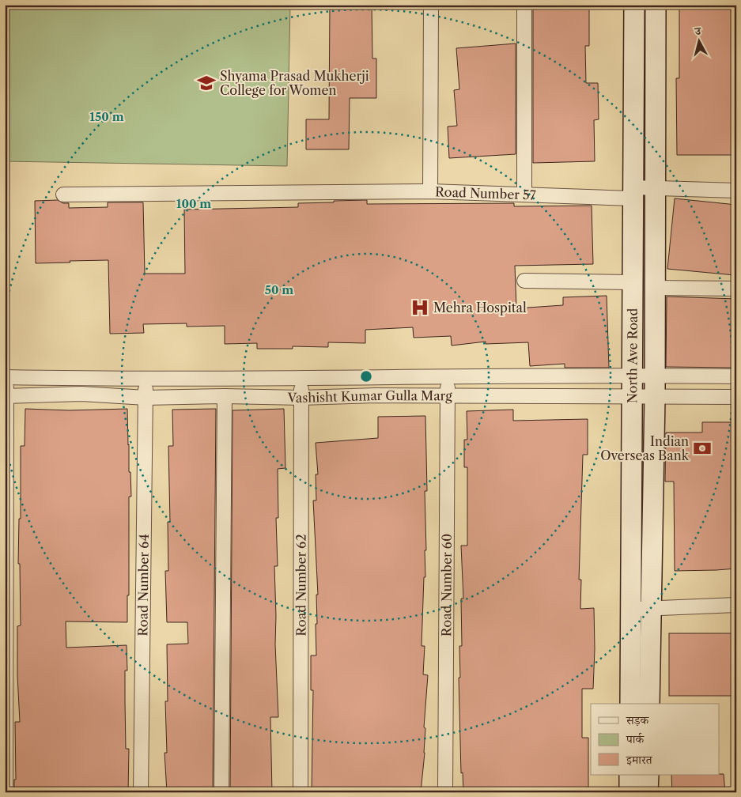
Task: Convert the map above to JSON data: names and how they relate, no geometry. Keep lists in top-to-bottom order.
{
  "streets": {
    "street": [
      "Road Number 57",
      "North Ave Road",
      "Vashisht Kumar Gulla Marg",
      "Road Number 60",
      "Road Number 64",
      "Road Number 62"
    ]
  },
  "crossings": [
    ["Road Number 57", "North Ave Road"],
    ["North Ave Road", "Vashisht Kumar Gulla Marg"],
    ["Vashisht Kumar Gulla Marg", "Road Number 60"],
    ["Vashisht Kumar Gulla Marg", "Road Number 64"],
    ["Vashisht Kumar Gulla Marg", "Road Number 62"]
  ],
  "places": {
    "school or university": ["Shyama Prasad Mukherji College for Women"],
    "hospital": ["Mehra Hospital"],
    "bank": ["Indian Overseas Bank"]
  },
  "legend": ["सड़क", "पार्क", "इमारत"],
  "north": "top",
  "rings": ["150 m", "100 m", "50 m"]
}
